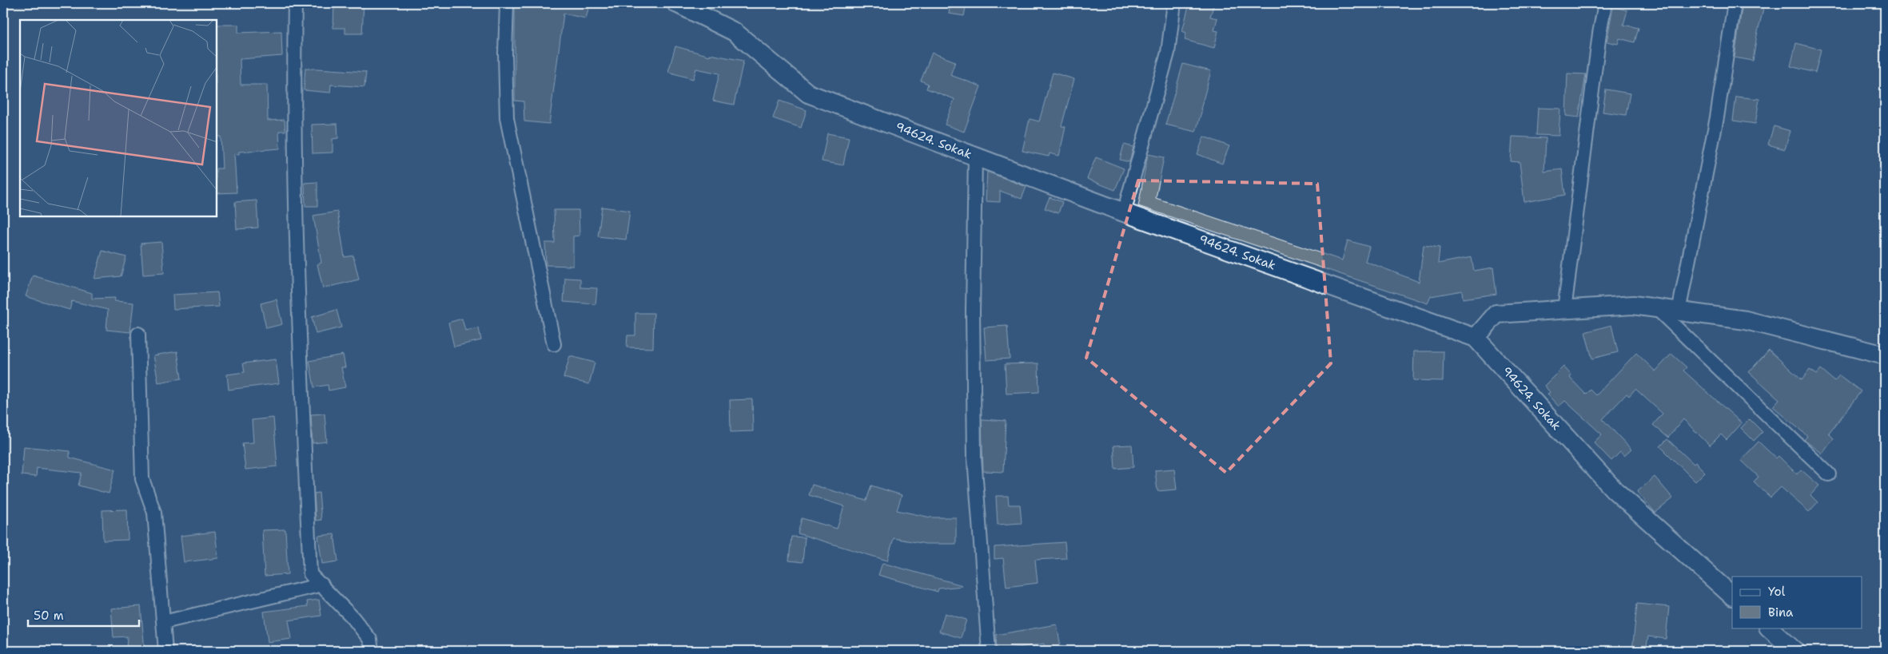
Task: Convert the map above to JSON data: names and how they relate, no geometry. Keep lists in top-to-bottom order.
{
  "streets": {
    "street": ["94624. Sokak"]
  },
  "legend": ["Yol", "Bina"],
  "scale_bar": "50 m"
}
